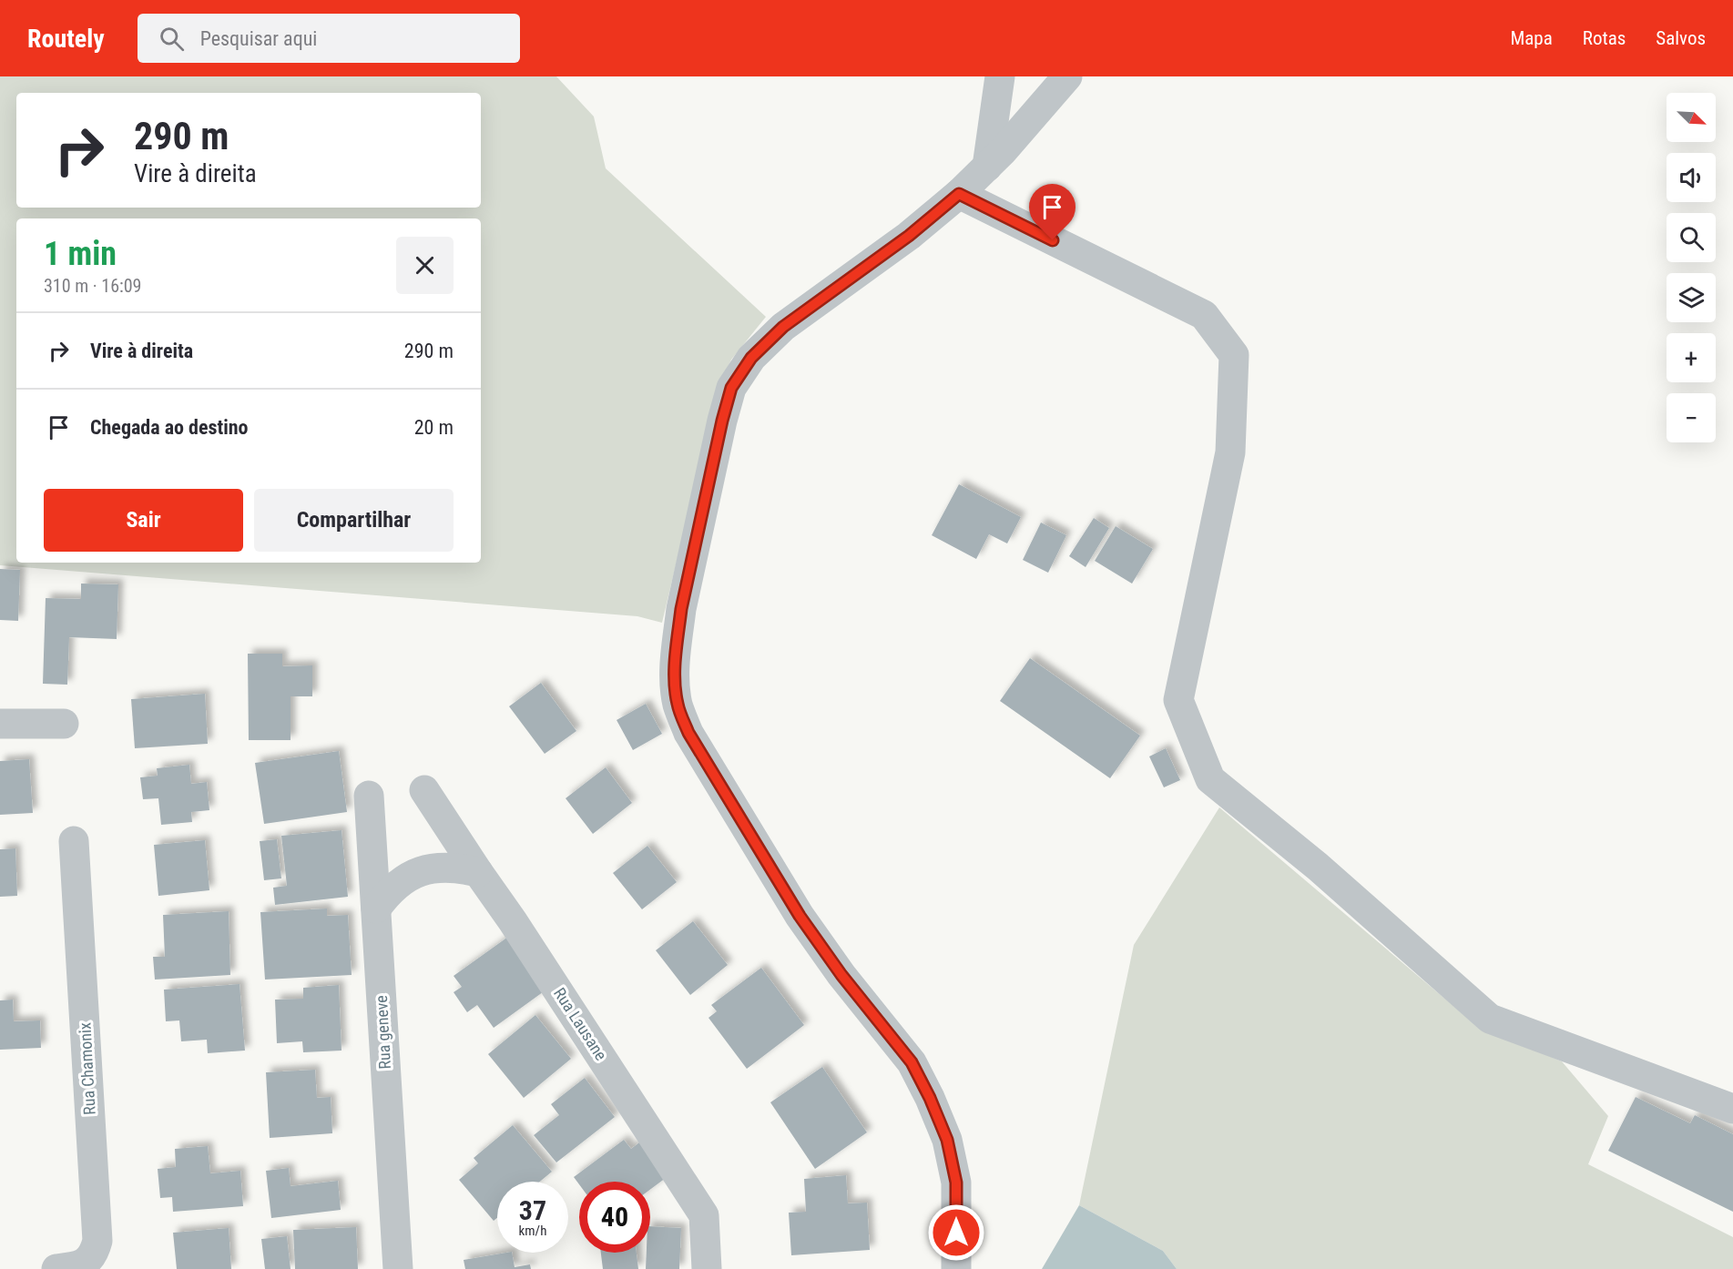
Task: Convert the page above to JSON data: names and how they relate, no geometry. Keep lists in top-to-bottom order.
{
  "streets": {
    "street": ["Rua Lausane", "Rua geneve", "Rua Chamonix"]
  },
  "north": "bottom right",
  "page": {
    "header": "Routely",
    "search": "Pesquisar aqui",
    "nav": ["Mapa", "Rotas", "Salvos"],
    "map_buttons": ["+", "−"],
    "turn": ["290 m", "Vire à direita"],
    "heading": ["1 min", "310 m · 16:09"],
    "list": [
      {
        "name": "Vire à direita",
        "value": "290 m"
      },
      {
        "name": "Chegada ao destino",
        "value": "20 m"
      }
    ],
    "buttons": ["Sair", "Compartilhar"],
    "speed": "37 km/h",
    "limit": "40"
  }
}
